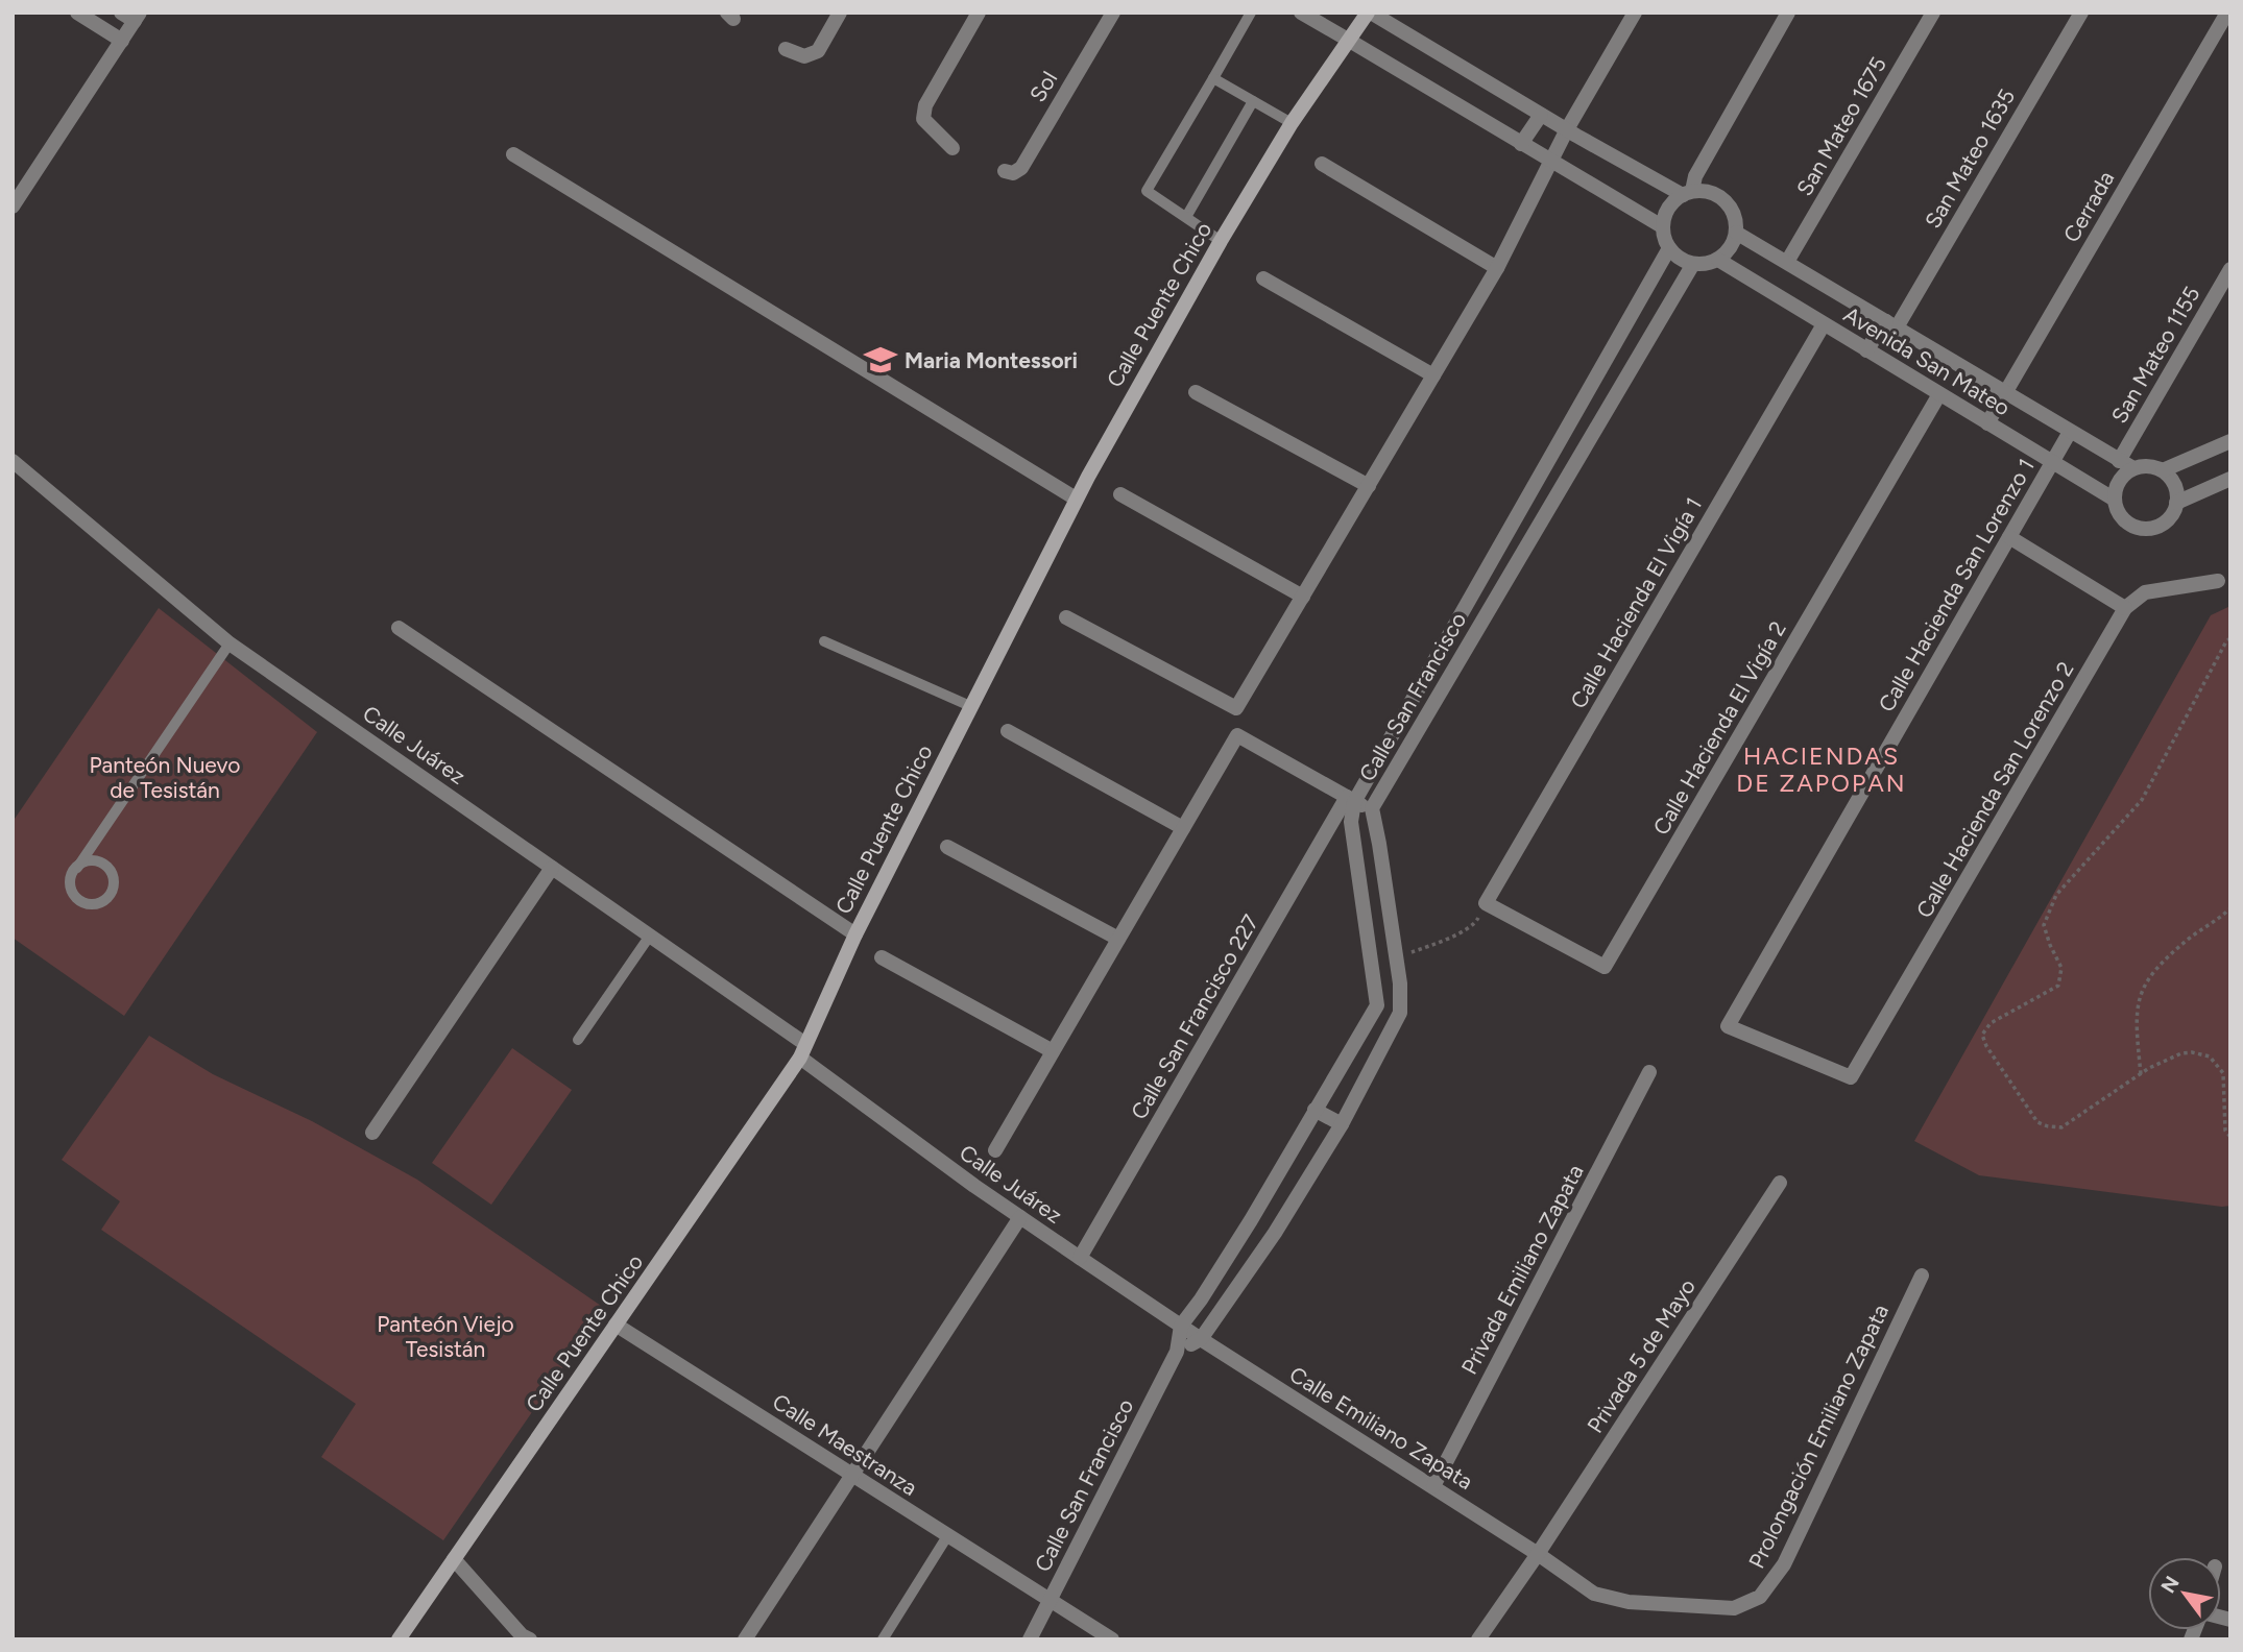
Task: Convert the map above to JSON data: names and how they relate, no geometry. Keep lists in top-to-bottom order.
{
  "streets": {
    "main road": ["Calle Puente Chico"],
    "street": [
      "Sol",
      "San Mateo 1675",
      "San Mateo 1635",
      "Cerrada",
      "San Mateo 1155",
      "Avenida San Mateo",
      "Calle Hacienda San Lorenzo 1",
      "Calle Hacienda El Vigía 1",
      "Calle San Francisco",
      "Calle Hacienda El Vigía 2",
      "Calle Juárez",
      "Calle Hacienda San Lorenzo 2",
      "Calle San Francisco 227",
      "Privada Emiliano Zapata",
      "Privada 5 de Mayo",
      "Calle Emiliano Zapata",
      "Prolongación Emiliano Zapata",
      "Calle Maestranza"
    ]
  },
  "crossings": [
    ["San Mateo 1675", "Avenida San Mateo"],
    ["San Mateo 1635", "Avenida San Mateo"],
    ["Cerrada", "Avenida San Mateo"],
    ["Calle Puente Chico", "Calle Juárez"],
    ["Calle Puente Chico", "Calle Maestranza"],
    ["San Mateo 1155", "Avenida San Mateo"],
    ["Avenida San Mateo", "Calle Hacienda San Lorenzo 1"],
    ["Avenida San Mateo", "Calle Hacienda El Vigía 1"],
    ["Avenida San Mateo", "Calle San Francisco"],
    ["Avenida San Mateo", "Calle Hacienda El Vigía 2"],
    ["Calle Hacienda San Lorenzo 1", "Calle Hacienda San Lorenzo 2"],
    ["Calle Hacienda El Vigía 1", "Calle Hacienda El Vigía 2"],
    ["Calle San Francisco", "Calle Juárez"],
    ["Calle San Francisco", "Calle San Francisco 227"],
    ["Calle San Francisco", "Calle Emiliano Zapata"],
    ["Calle San Francisco", "Calle Maestranza"],
    ["Calle Juárez", "Calle San Francisco 227"],
    ["Calle Juárez", "Calle Emiliano Zapata"],
    ["Privada Emiliano Zapata", "Calle Emiliano Zapata"],
    ["Privada 5 de Mayo", "Calle Emiliano Zapata"],
    ["Privada 5 de Mayo", "Prolongación Emiliano Zapata"],
    ["Calle Emiliano Zapata", "Prolongación Emiliano Zapata"]
  ],
  "districts": ["HACIENDAS DE ZAPOPAN"],
  "parks": ["Panteón Nuevo de Tesistán", "Panteón Viejo Tesistán"],
  "places": {
    "school or university": ["Maria Montessori"]
  },
  "north": "top left"
}
